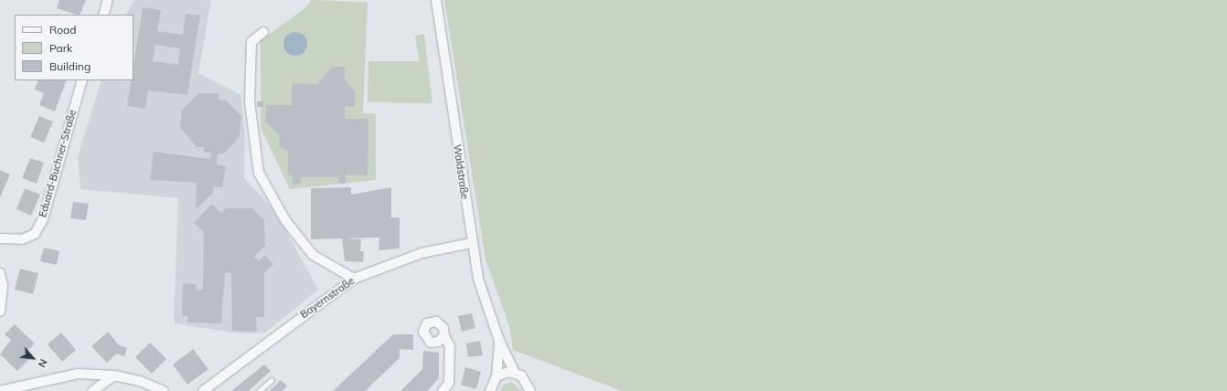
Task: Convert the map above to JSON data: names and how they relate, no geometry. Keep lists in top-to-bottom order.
{
  "streets": {
    "street": ["Eduard-Buchner-Straße", "Waldstraße", "Bayernstraße"]
  },
  "crossings": [
    ["Waldstraße", "Bayernstraße"]
  ],
  "legend": ["Road", "Park", "Building"],
  "north": "bottom right"
}
